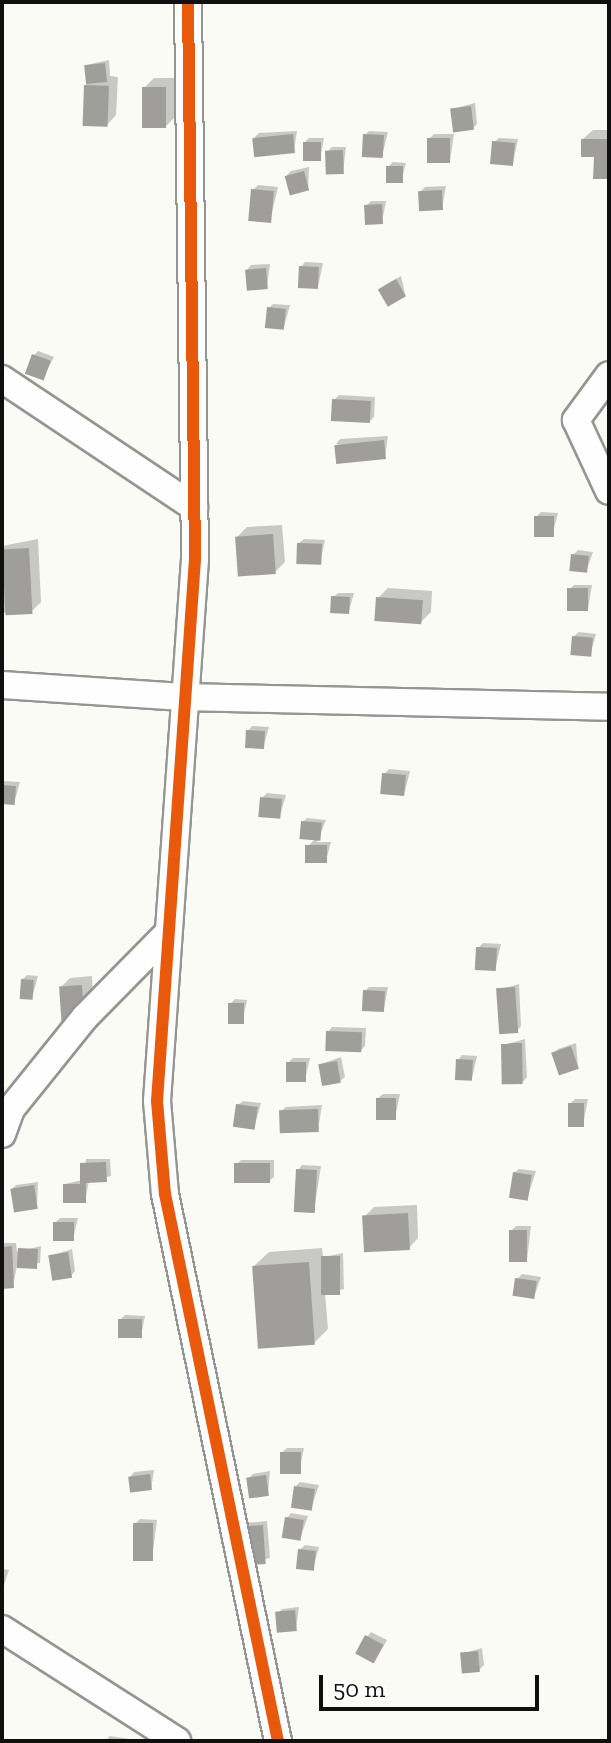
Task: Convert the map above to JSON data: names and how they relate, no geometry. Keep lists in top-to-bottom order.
{
  "scale_bar": "50 m"
}
